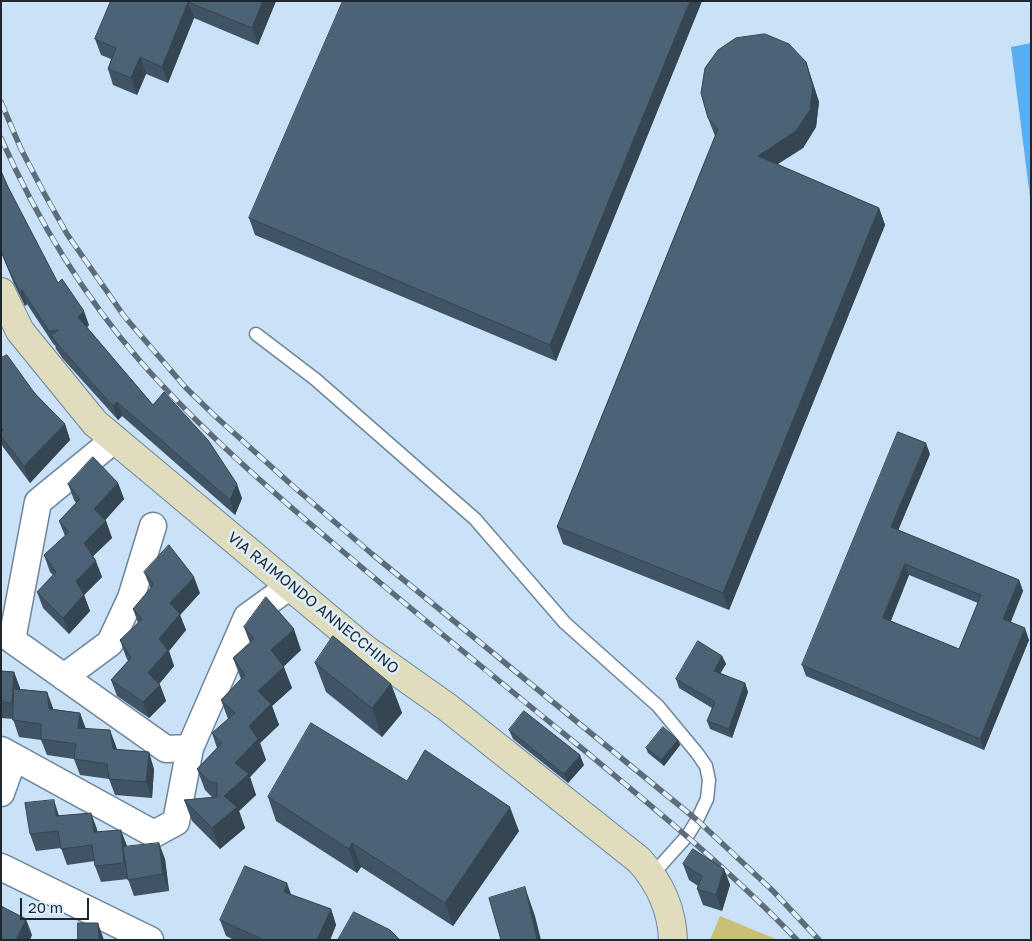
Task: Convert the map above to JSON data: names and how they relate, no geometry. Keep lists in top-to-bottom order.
{
  "streets": {
    "street": ["VIA RAIMONDO ANNECCHINO"]
  },
  "scale_bar": "20 m"
}
